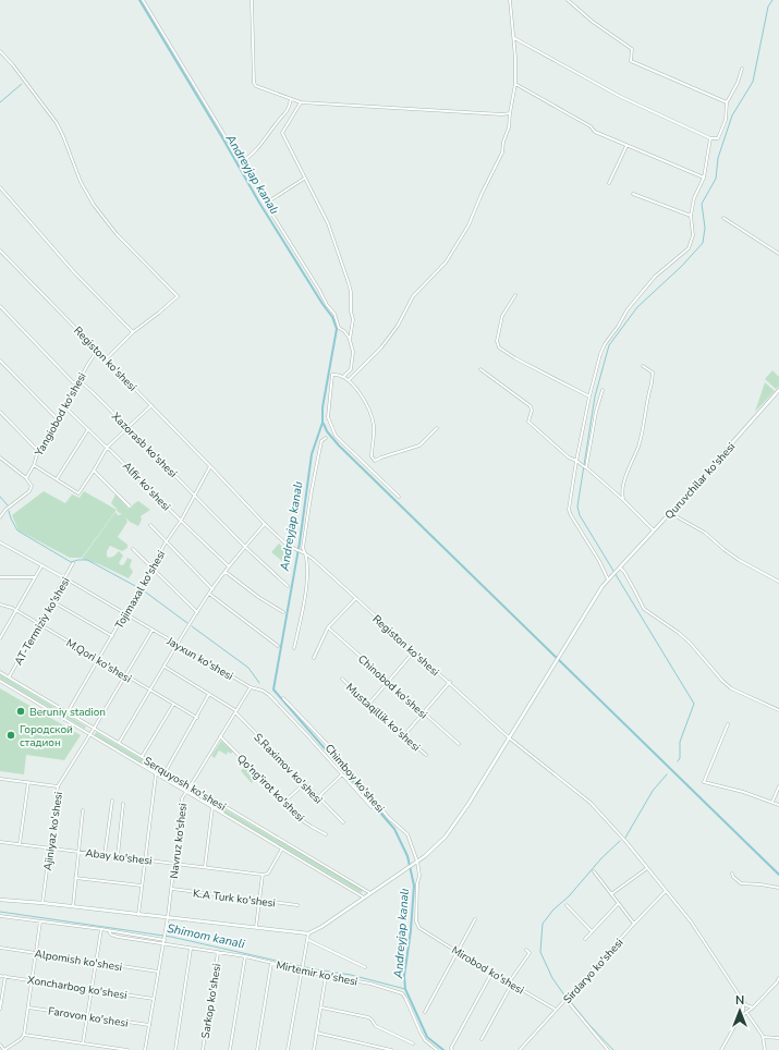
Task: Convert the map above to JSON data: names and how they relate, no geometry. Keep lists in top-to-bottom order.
{
  "streets": {
    "main road": ["Quruvchilar ko'shesi"],
    "street": [
      "Registon ko'shesi",
      "Yangiobod ko'shesi",
      "Xazorasb ko'shesi",
      "Alfir ko'shesi",
      "Tojimaxal ko'shesi",
      "AT-Termiziy ko'shesi",
      "Jayxun ko'shesi",
      "M.Qori ko'shesi",
      "Chinobod ko'shesi",
      "Mustaqillik ko'shesi",
      "S.Raximov ko'shesi",
      "Chimboy ko'shesi",
      "Serquyosh ko'shesi",
      "Qo'ng'irot ko'shesi",
      "Ajiniyaz ko'shesi",
      "Navruz ko'shesi",
      "Abay ko'shesi",
      "K.A Turk ko'shesi",
      "Alpomish ko'shesi",
      "Mirobod ko'shesi",
      "Sirdaryo ko'shesi",
      "Mirtemir ko'shesi",
      "Xoncharbog ko'shesi",
      "Sarkop ko'shesi",
      "Farovon ko'shesi"
    ]
  },
  "crossings": [
    ["Registon ko'shesi", "Yangiobod ko'shesi"],
    ["Registon ko'shesi", "Quruvchilar ko'shesi"],
    ["Registon ko'shesi", "Tojimaxal ko'shesi"],
    ["Registon ko'shesi", "Sirdaryo ko'shesi"],
    ["Yangiobod ko'shesi", "Xazorasb ko'shesi"],
    ["Yangiobod ko'shesi", "Alfir ko'shesi"],
    ["Xazorasb ko'shesi", "Tojimaxal ko'shesi"],
    ["Quruvchilar ko'shesi", "Chimboy ko'shesi"],
    ["Quruvchilar ko'shesi", "Serquyosh ko'shesi"],
    ["Alfir ko'shesi", "Tojimaxal ko'shesi"],
    ["Tojimaxal ko'shesi", "Jayxun ko'shesi"],
    ["Tojimaxal ko'shesi", "M.Qori ko'shesi"],
    ["Tojimaxal ko'shesi", "Serquyosh ko'shesi"],
    ["AT-Termiziy ko'shesi", "Jayxun ko'shesi"],
    ["AT-Termiziy ko'shesi", "M.Qori ko'shesi"],
    ["AT-Termiziy ko'shesi", "Serquyosh ko'shesi"],
    ["Jayxun ko'shesi", "Ajiniyaz ko'shesi"],
    ["Jayxun ko'shesi", "Navruz ko'shesi"],
    ["M.Qori ko'shesi", "Ajiniyaz ko'shesi"],
    ["S.Raximov ko'shesi", "Navruz ko'shesi"],
    ["Chimboy ko'shesi", "Mirobod ko'shesi"],
    ["Serquyosh ko'shesi", "Ajiniyaz ko'shesi"],
    ["Serquyosh ko'shesi", "Navruz ko'shesi"],
    ["Qo'ng'irot ko'shesi", "Navruz ko'shesi"],
    ["Ajiniyaz ko'shesi", "Abay ko'shesi"],
    ["Navruz ko'shesi", "Abay ko'shesi"],
    ["Navruz ko'shesi", "K.A Turk ko'shesi"],
    ["Mirobod ko'shesi", "Sirdaryo ko'shesi"],
    ["Mirtemir ko'shesi", "Sarkop ko'shesi"]
  ],
  "water": ["Andreyjap kanalı", "Shimom kanali"],
  "places": ["Beruniy stadion", "Городской стадион"],
  "north": "top"
}
